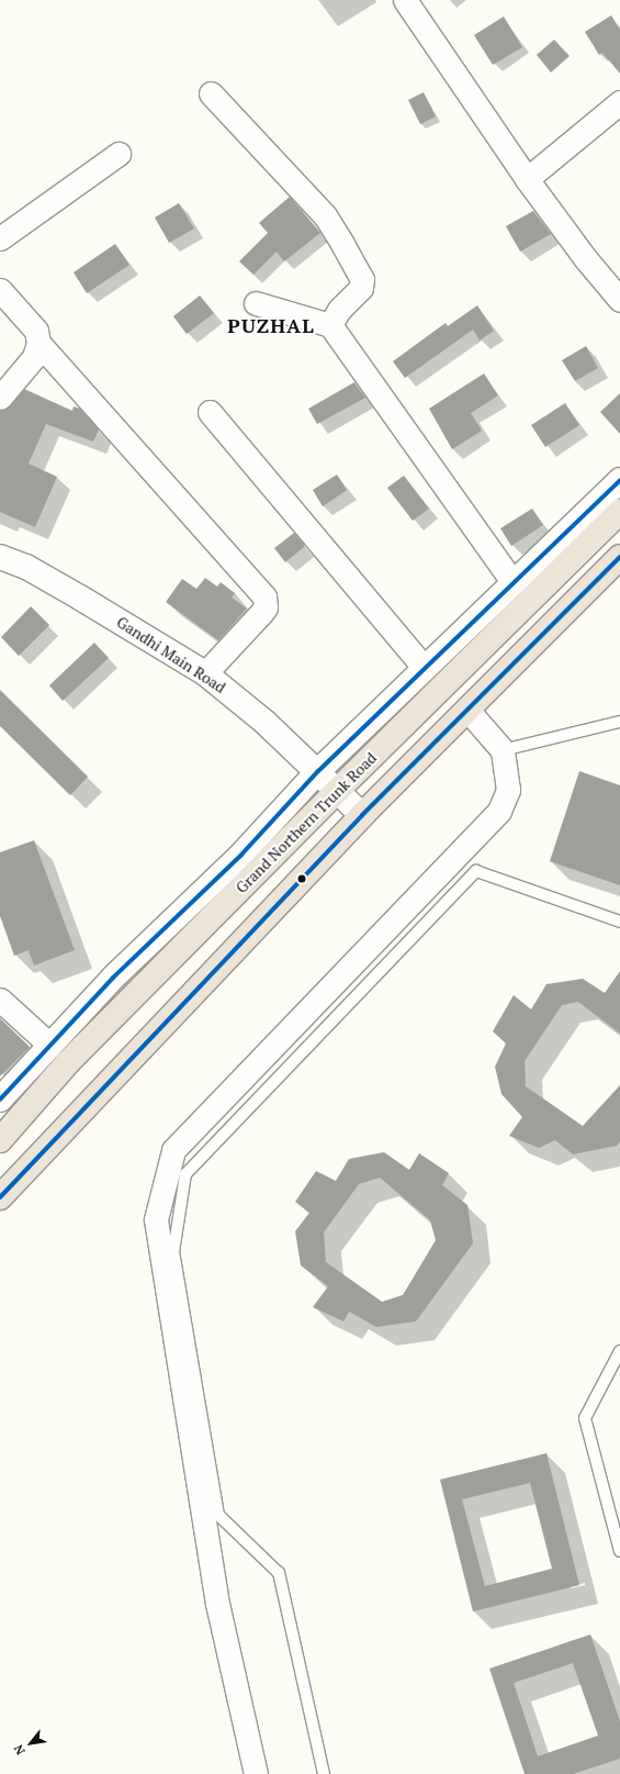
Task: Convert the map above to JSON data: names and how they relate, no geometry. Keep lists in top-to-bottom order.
{
  "streets": {
    "highway": ["Grand Northern Trunk Road"],
    "street": ["Gandhi Main Road"]
  },
  "crossings": [
    ["Gandhi Main Road", "Grand Northern Trunk Road"]
  ],
  "districts": ["PUZHAL"],
  "north": "bottom left"
}
